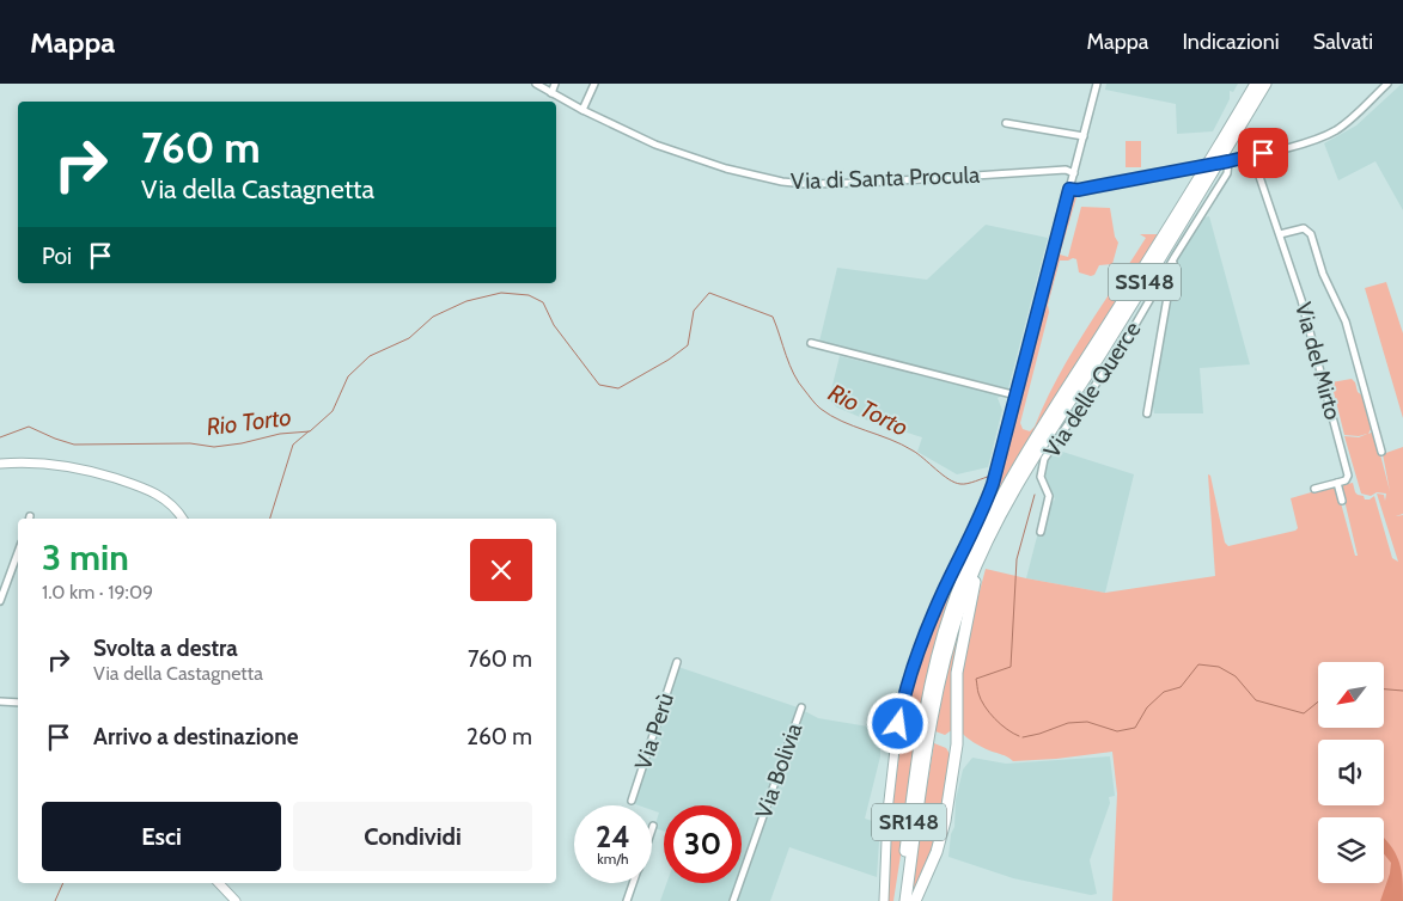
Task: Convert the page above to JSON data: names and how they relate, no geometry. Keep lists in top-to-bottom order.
{
  "streets": {
    "highway": ["SS148", "SR148"],
    "street": [
      "Via di Santa Procula",
      "Via del Mirto",
      "Via delle Querce",
      "Via Perù",
      "Via Bolivia"
    ]
  },
  "crossings": [
    ["SS148", "SR148"]
  ],
  "water": ["Rio Torto"],
  "north": "bottom left",
  "page": {
    "header": "Mappa",
    "nav": ["Mappa", "Indicazioni", "Salvati"],
    "turn": ["760 m", "Via della Castagnetta"],
    "then": "Poi",
    "heading": ["3 min", "1.0 km · 19:09"],
    "list": [
      {
        "name": "Svolta a destra",
        "note": "Via della Castagnetta",
        "value": "760 m"
      },
      {
        "name": "Arrivo a destinazione",
        "value": "260 m"
      }
    ],
    "buttons": ["Esci", "Condividi"],
    "speed": "24 km/h",
    "limit": "30"
  }
}
